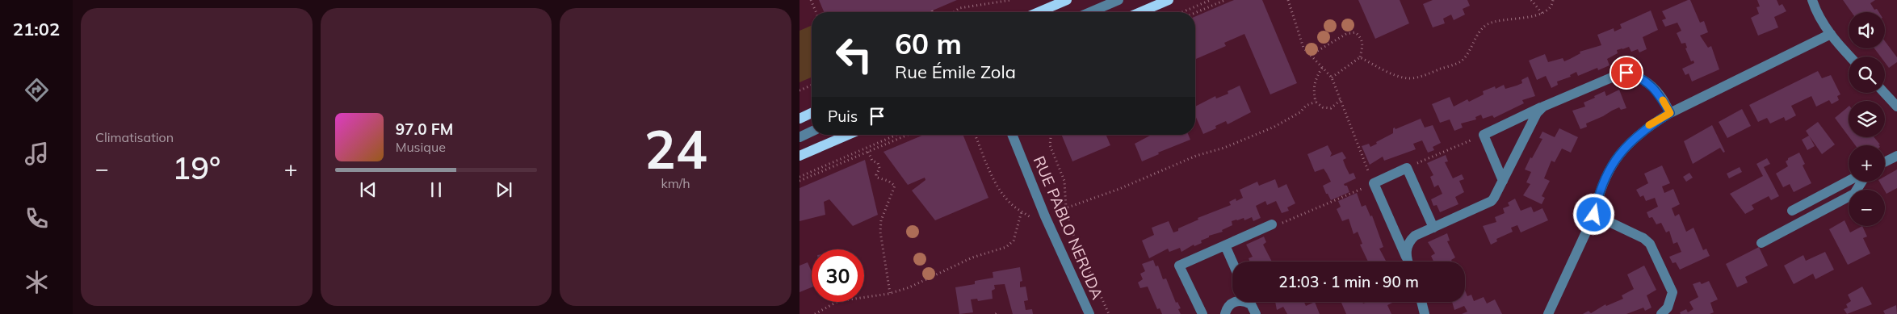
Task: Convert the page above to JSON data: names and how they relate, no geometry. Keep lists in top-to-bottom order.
{
  "streets": {
    "street": ["RUE PABLO NERUDA"]
  },
  "page": {
    "tabs": "21:02",
    "tile": [
      "Climatisation",
      ["24", "km/h"]
    ],
    "map_buttons": ["+", "−"],
    "turn": ["60 m", "Rue Émile Zola"],
    "then": "Puis",
    "song": ["97.0 FM", "Musique"],
    "heat": ["−", "19°", "+"],
    "limit": "30",
    "trip": "21:03 · 1 min · 90 m"
  }
}
